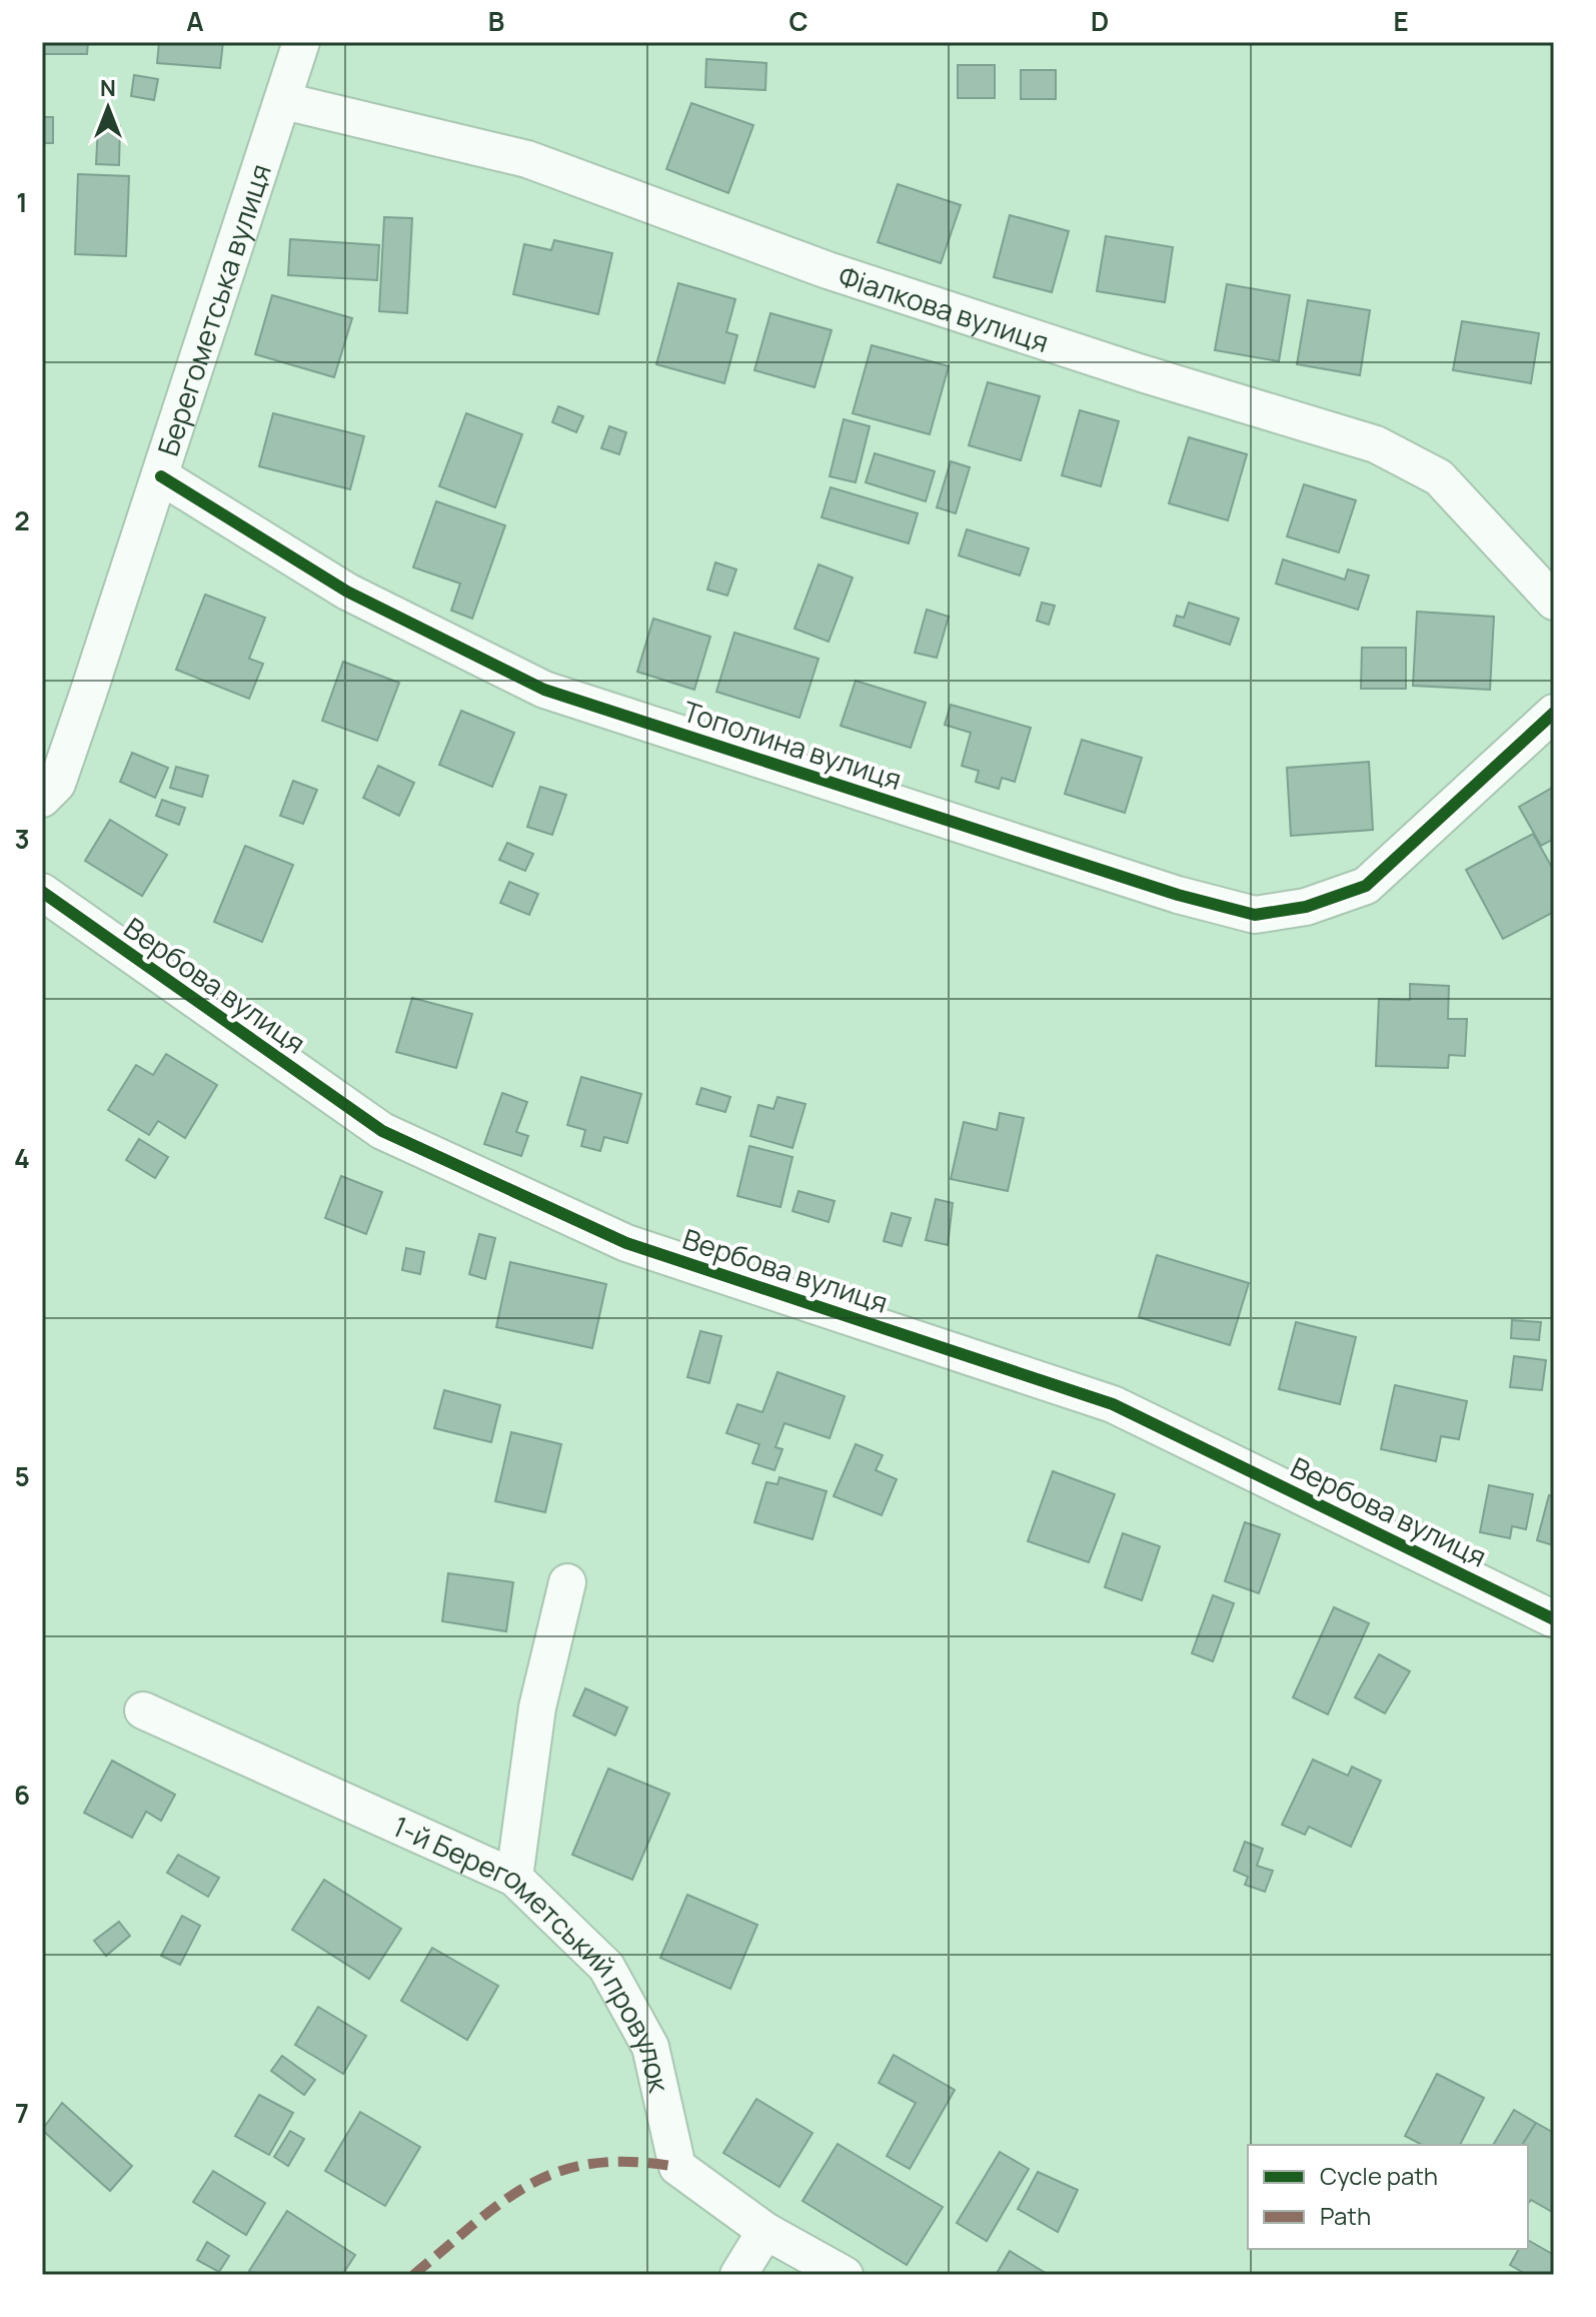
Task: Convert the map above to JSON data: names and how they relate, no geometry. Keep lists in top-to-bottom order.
{
  "streets": {
    "street": [
      "Фіалкова вулиця",
      "Берегометська вулиця",
      "Тополина вулиця",
      "Вербова вулиця",
      "1-й Берегометський провулок"
    ]
  },
  "crossings": [
    ["Фіалкова вулиця", "Берегометська вулиця"],
    ["Берегометська вулиця", "Тополина вулиця"]
  ],
  "legend": ["Cycle path", "Path"],
  "north": "top",
  "grid": {
    "columns": [
      "A",
      "B",
      "C",
      "D",
      "E"
    ],
    "rows": [
      "1",
      "2",
      "3",
      "4",
      "5",
      "6",
      "7"
    ]
  }
}
